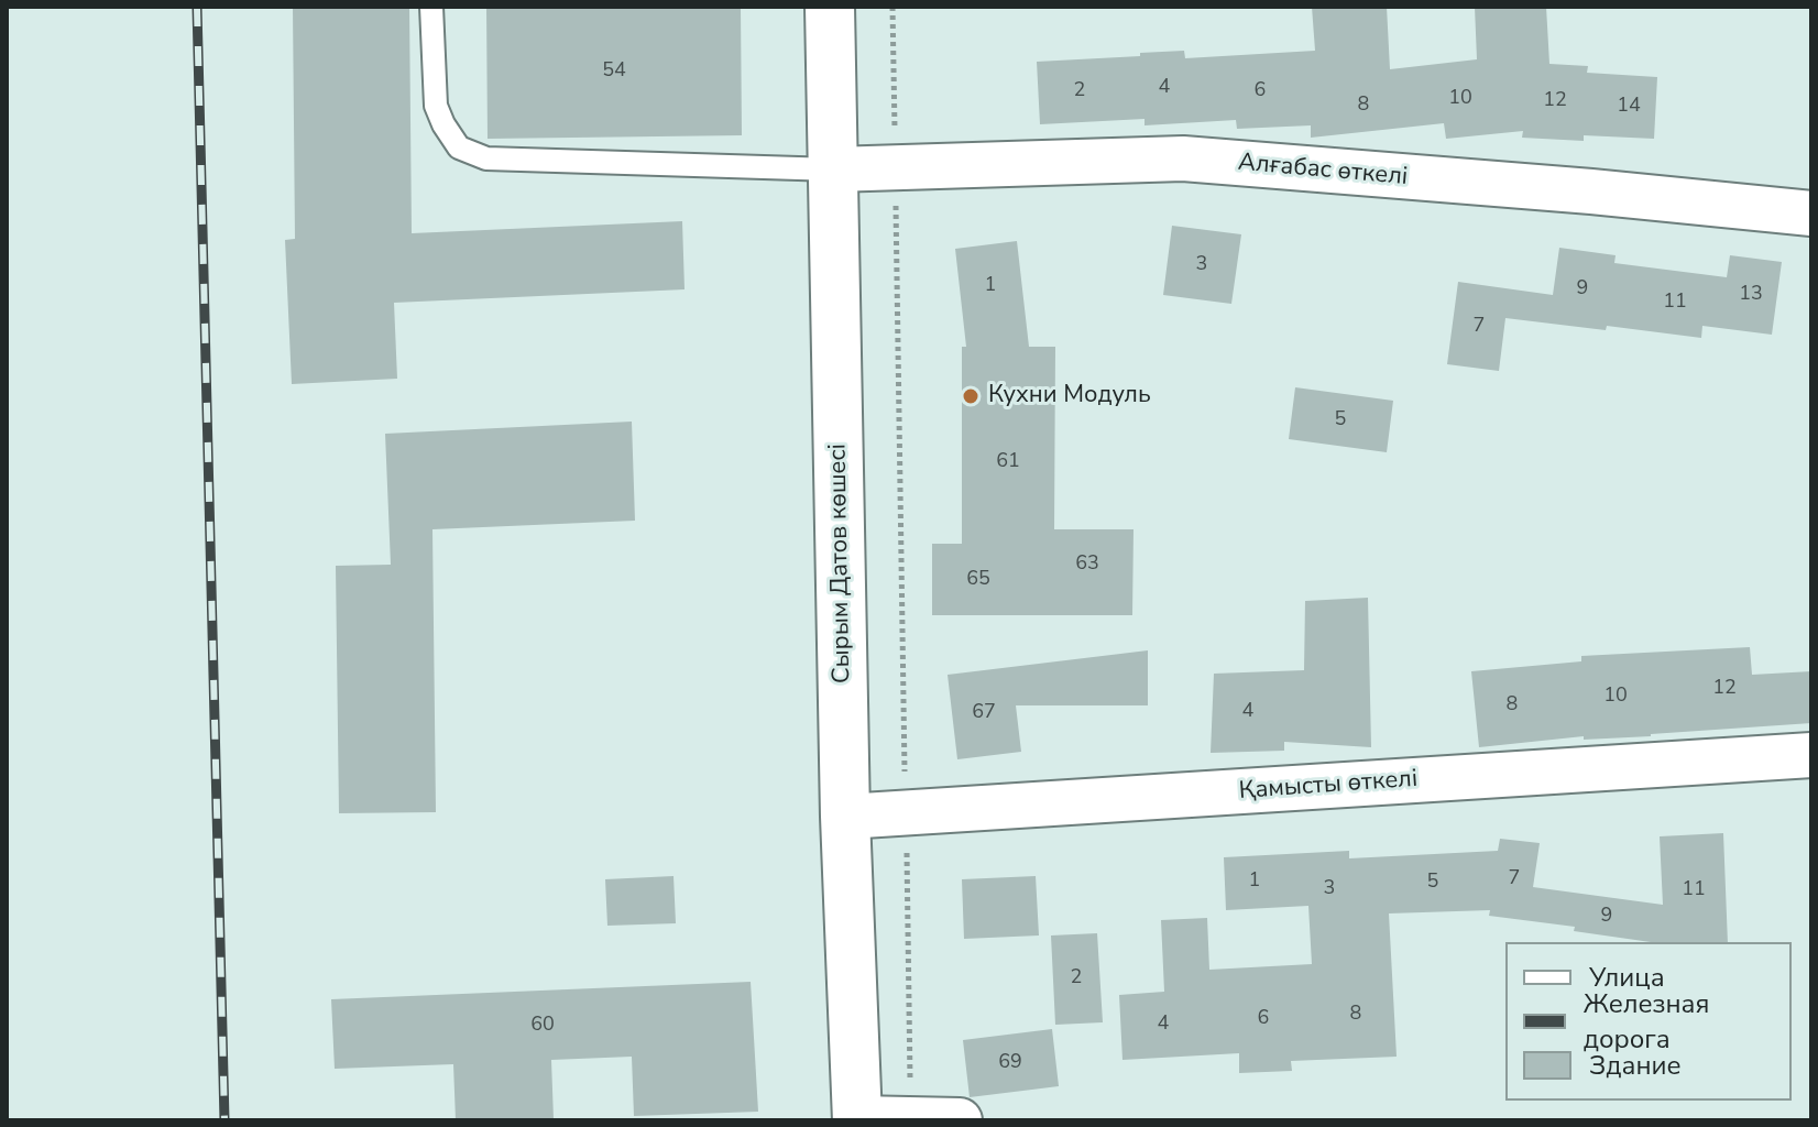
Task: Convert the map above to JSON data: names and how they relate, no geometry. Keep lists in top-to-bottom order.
{
  "streets": {
    "main road": ["Сырым Датов көшесі"],
    "street": ["Алғабас өткелі", "Қамысты өткелі"]
  },
  "crossings": [
    ["Алғабас өткелі", "Сырым Датов көшесі"],
    ["Сырым Датов көшесі", "Қамысты өткелі"]
  ],
  "places": ["Кухни Модуль"],
  "house_numbers": [
    "54",
    "4",
    "2",
    "6",
    "10",
    "12",
    "8",
    "14",
    "3",
    "1",
    "9",
    "13",
    "11",
    "7",
    "5",
    "61",
    "63",
    "65",
    "12",
    "10",
    "8",
    "4",
    "67",
    "7",
    "1",
    "5",
    "3",
    "11",
    "9",
    "2",
    "8",
    "6",
    "4",
    "60",
    "69"
  ],
  "legend": ["Улица", "Железная дорога", "Здание"]
}
